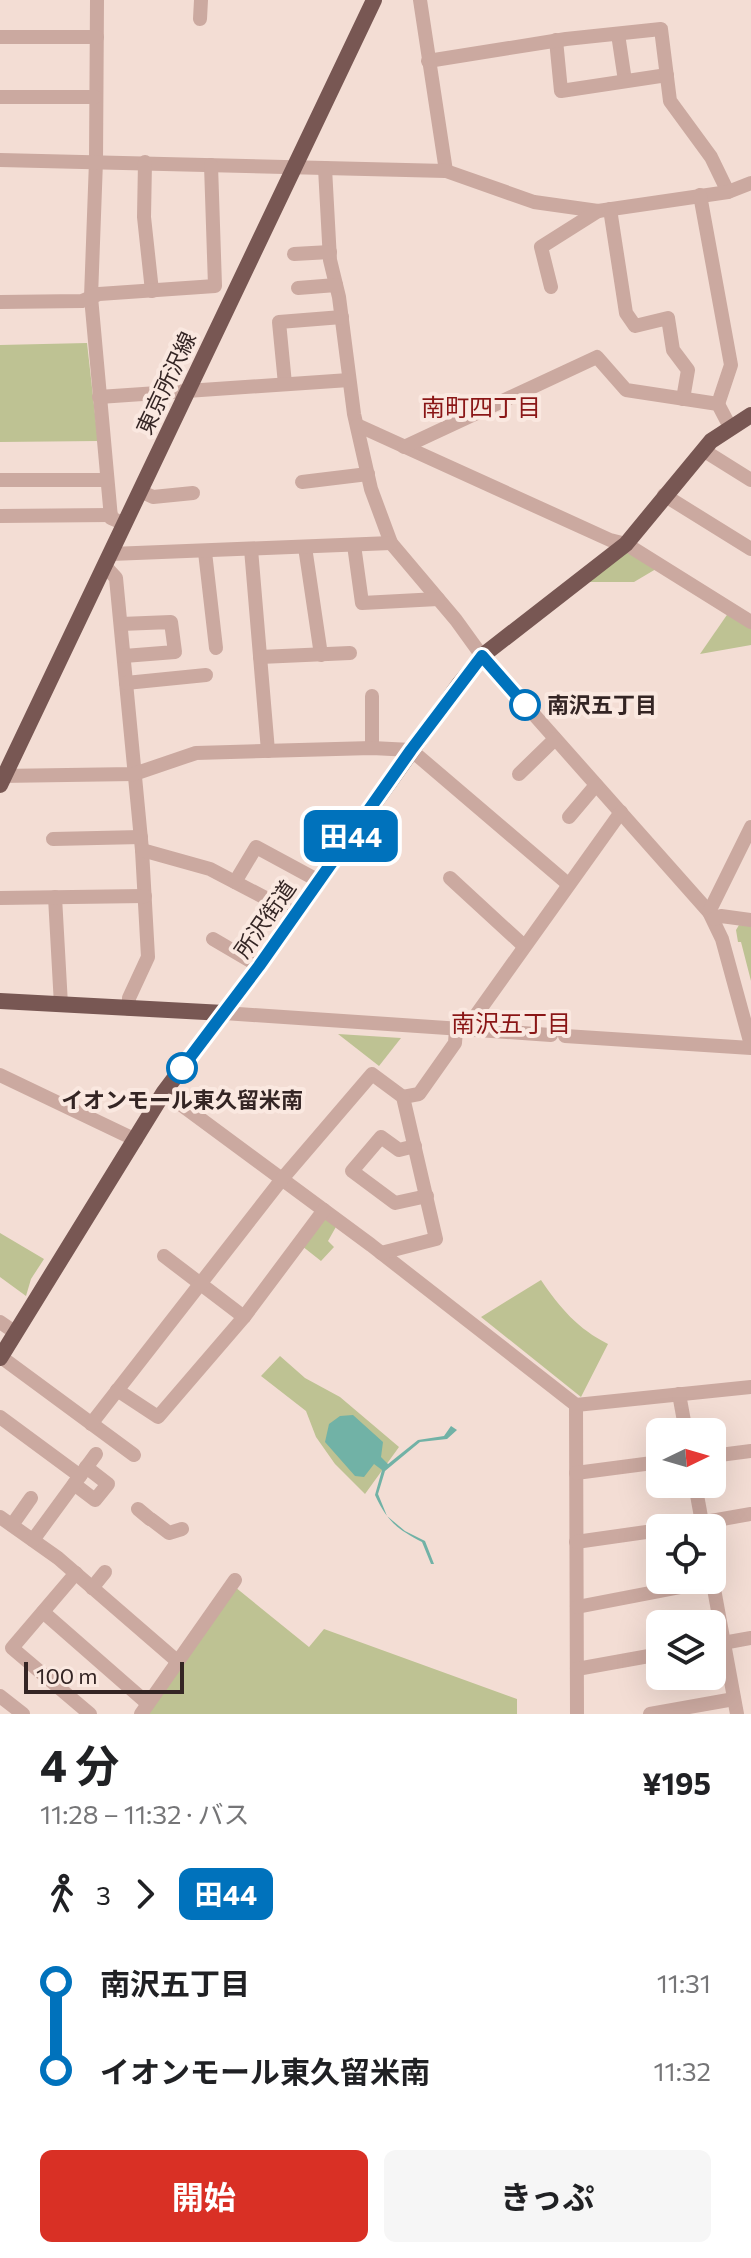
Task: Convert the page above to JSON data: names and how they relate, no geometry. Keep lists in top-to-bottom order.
{
  "streets": {
    "main road": ["東京所沢線", "所沢街道"]
  },
  "districts": ["南町四丁目", "南沢五丁目"],
  "places": ["南沢五丁目", "イオンモール東久留米南"],
  "lines": ["bus line 田44"],
  "scale_bar": "100 m",
  "north": "right",
  "page": {
    "on_map": "田44",
    "scale": "100 m",
    "heading": ["4 分", "11:28 – 11:32 · バス", "¥195"],
    "legs": ["3", "田44"],
    "list": [
      {
        "name": "南沢五丁目",
        "value": "11:31"
      },
      {
        "name": "イオンモール東久留米南",
        "value": "11:32"
      }
    ],
    "buttons": ["開始", "きっぷ"]
  }
}
